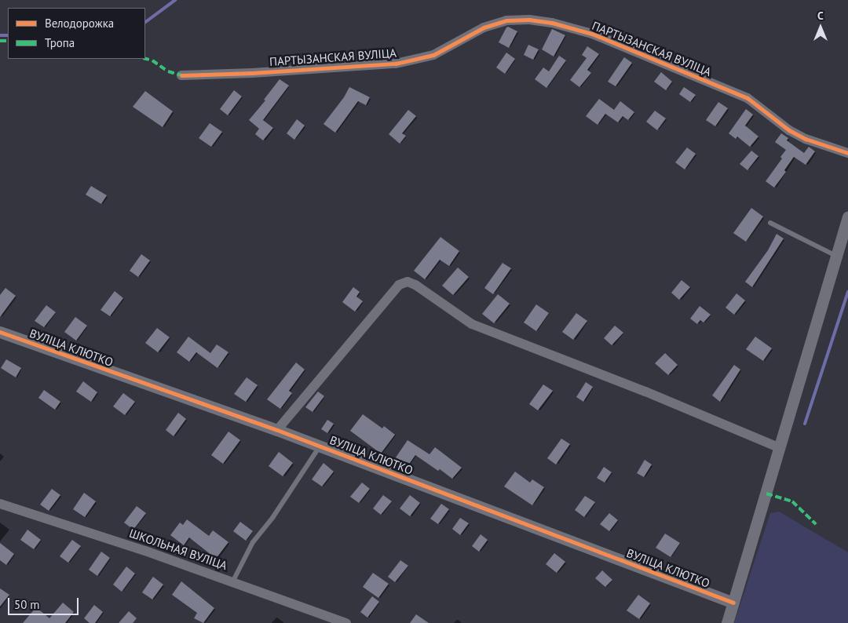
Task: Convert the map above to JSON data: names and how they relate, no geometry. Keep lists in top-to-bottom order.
{
  "streets": {
    "street": ["ПАРТЫЗАНСКАЯ ВУЛІЦА", "ВУЛІЦА КЛЮТКО", "ШКОЛЬНАЯ ВУЛІЦА"]
  },
  "legend": ["Велодорожка", "Тропа"],
  "scale_bar": "50 m",
  "north": "top"
}
